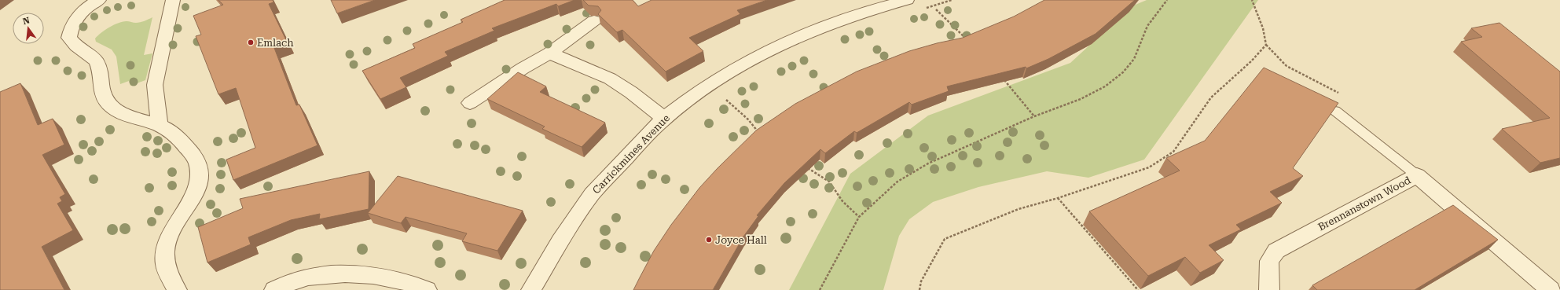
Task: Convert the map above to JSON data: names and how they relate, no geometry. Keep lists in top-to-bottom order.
{
  "streets": {
    "street": ["Carrickmines Avenue", "Brennanstown Wood"]
  },
  "places": ["Emlach", "Joyce Hall"],
  "north": "top"
}
